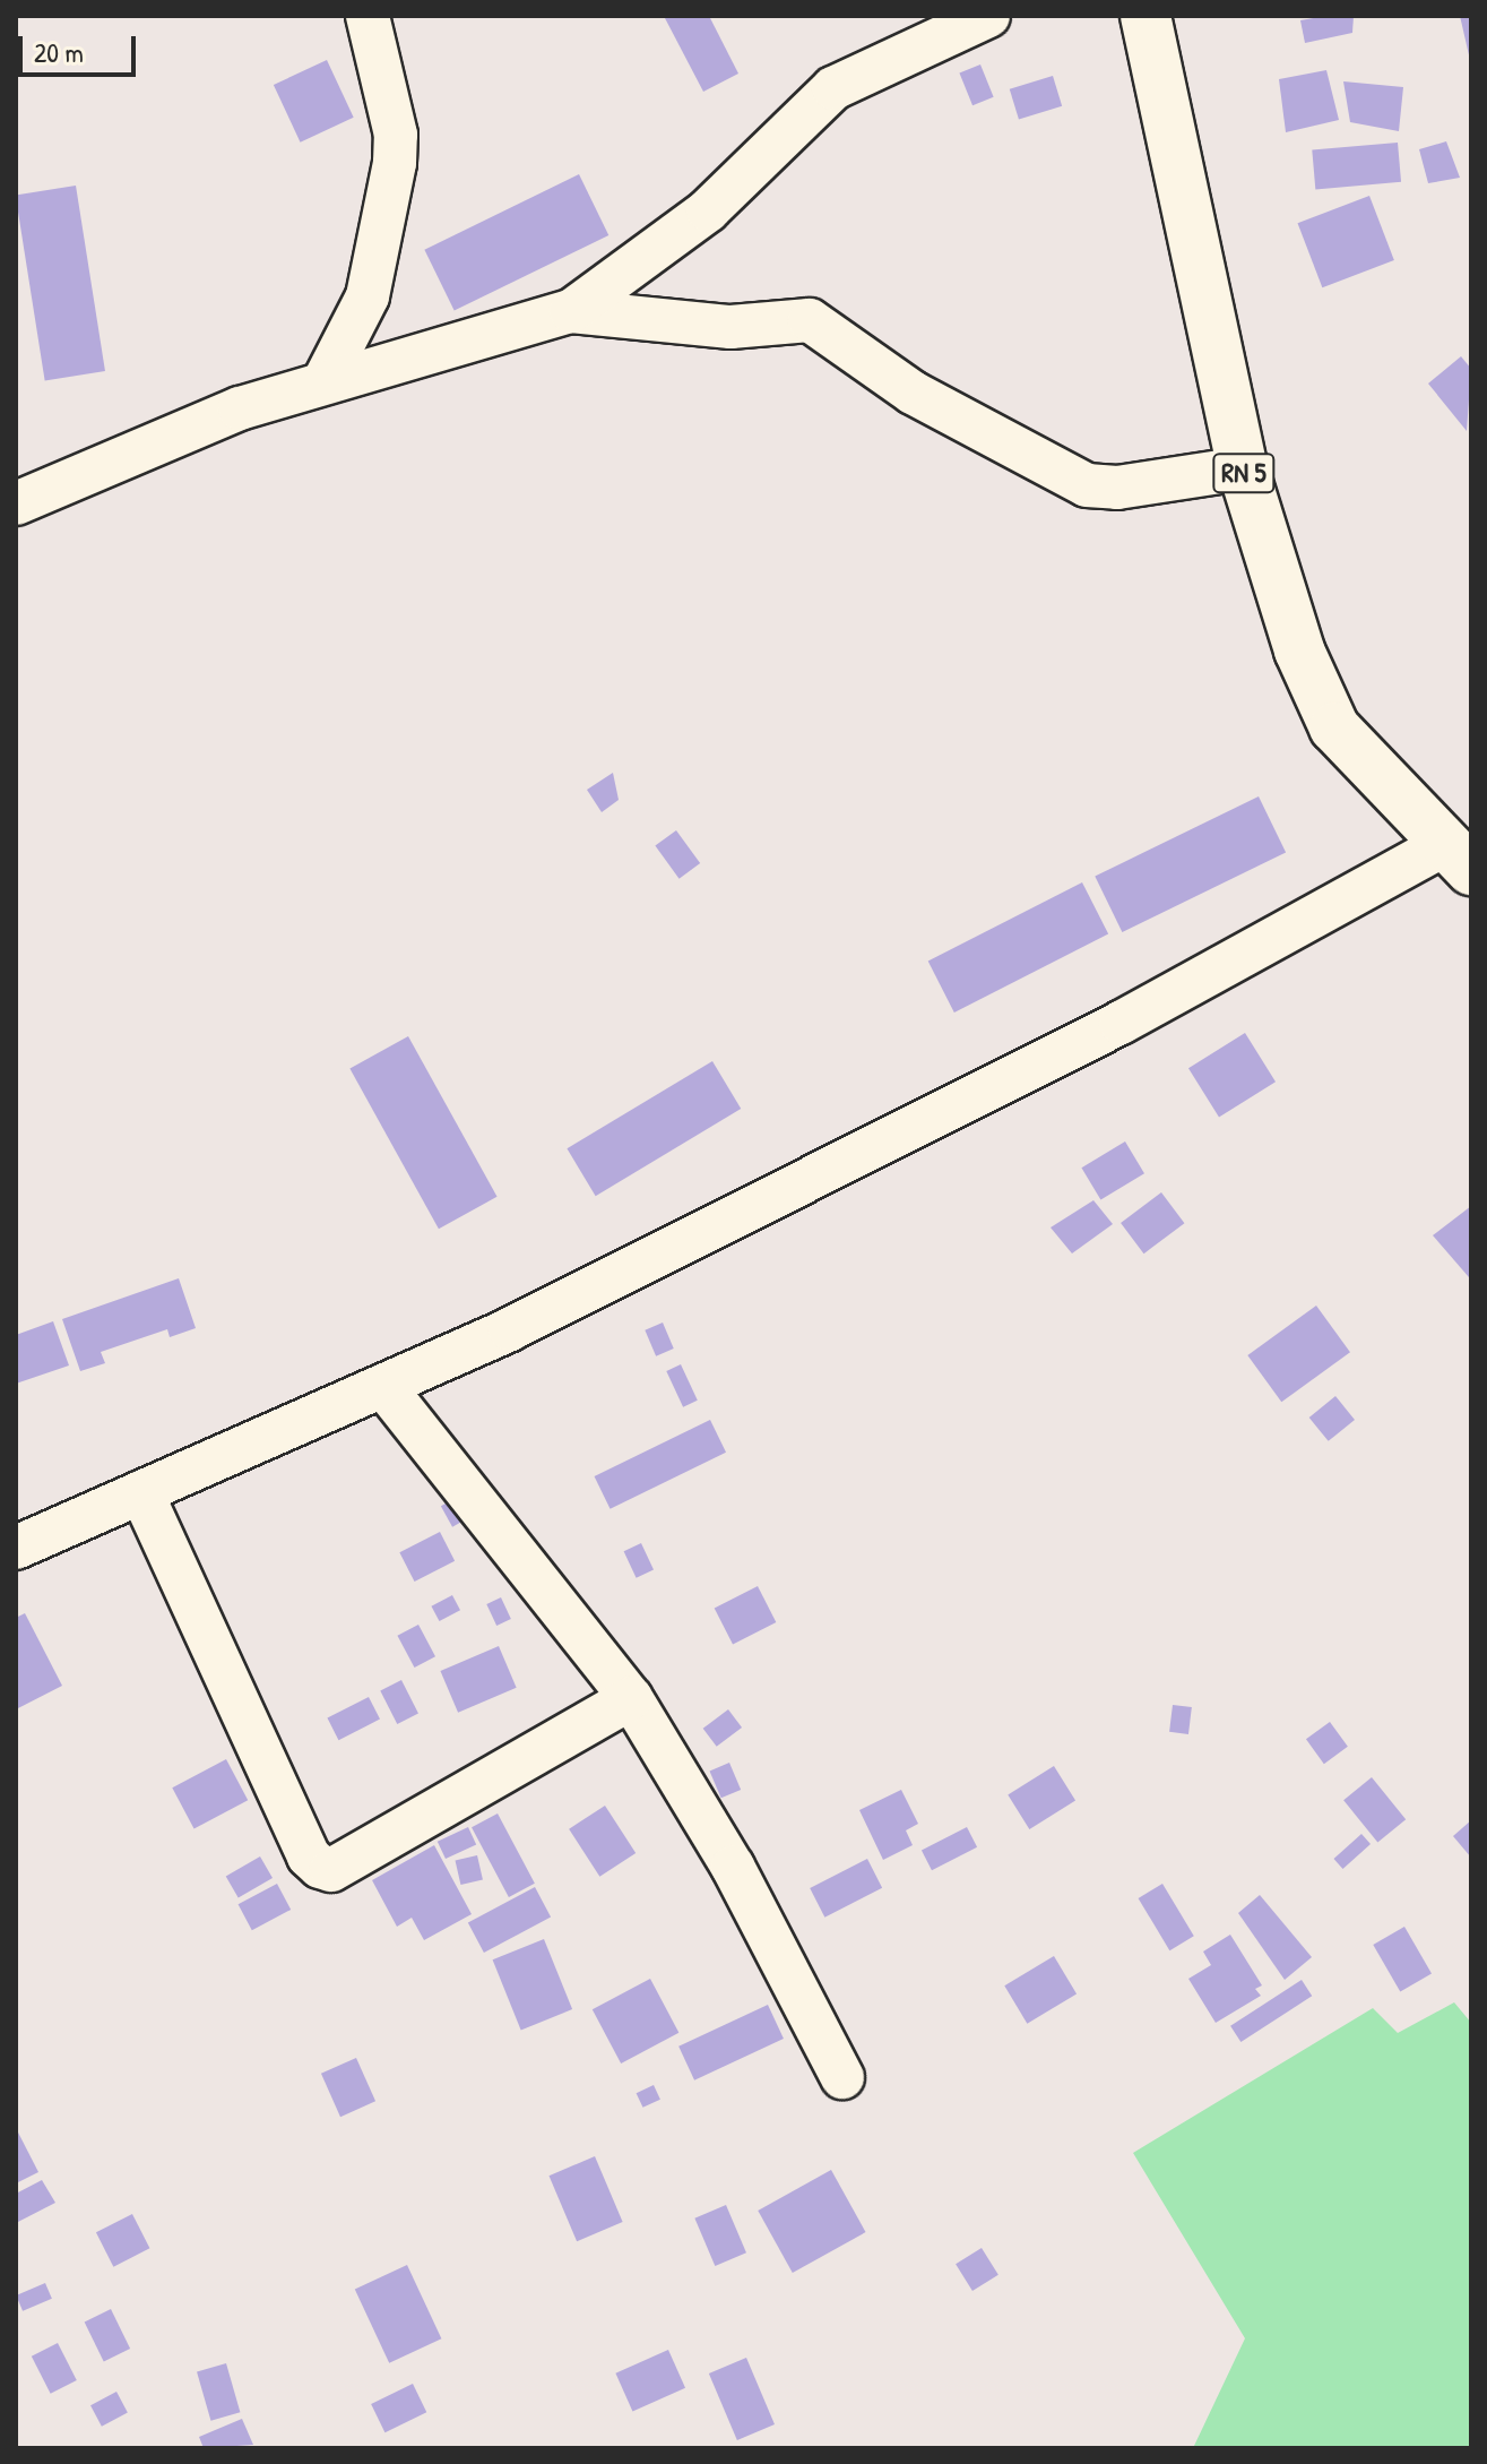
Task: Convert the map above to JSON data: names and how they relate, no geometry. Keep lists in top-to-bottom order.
{
  "streets": {
    "main road": ["RN 5"]
  },
  "scale_bar": "20 m"
}
